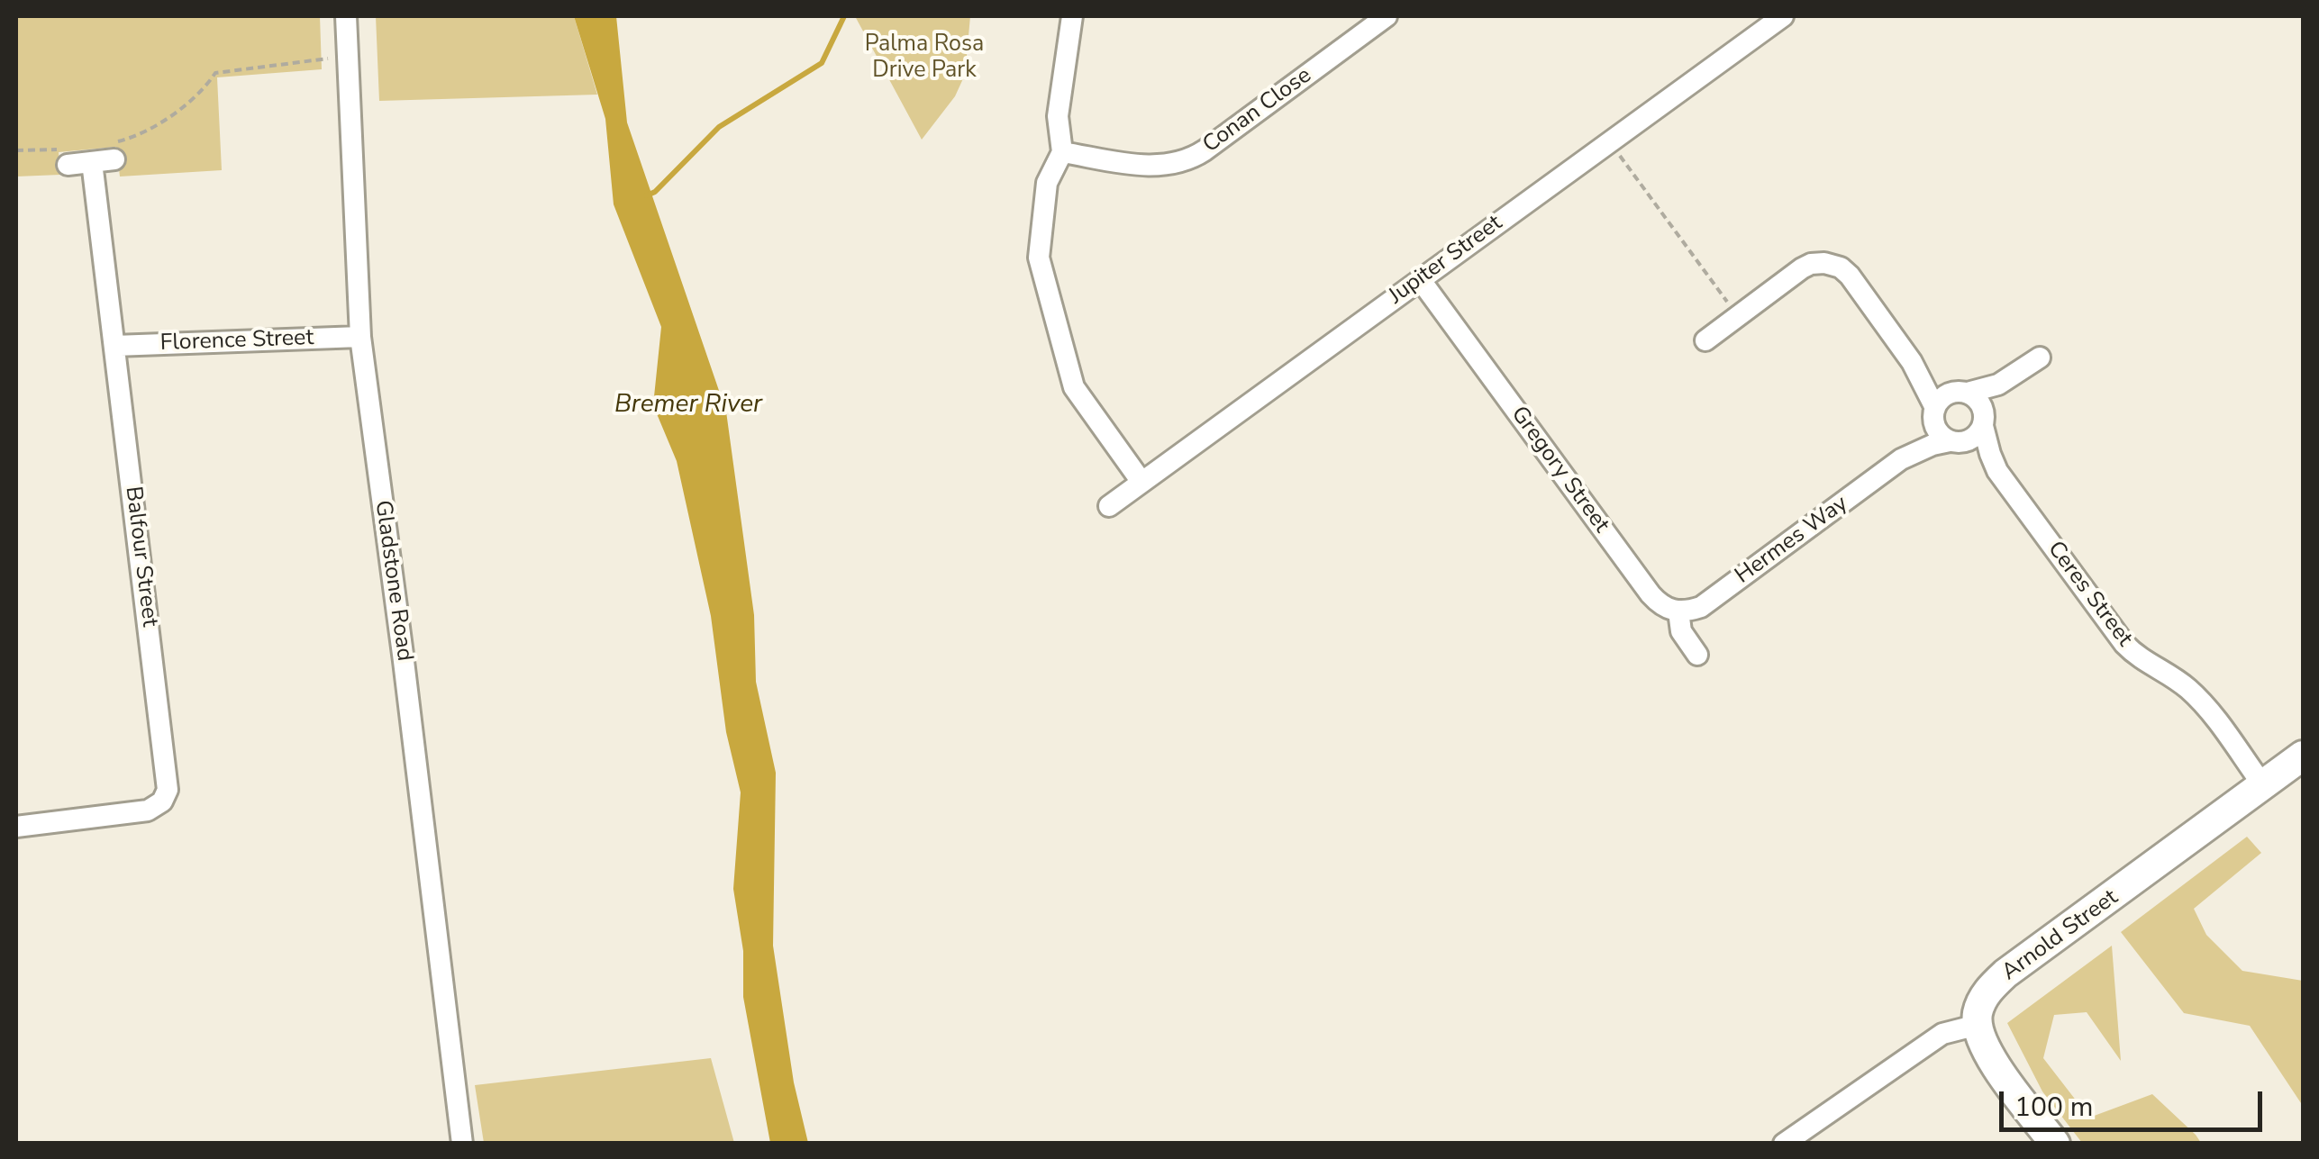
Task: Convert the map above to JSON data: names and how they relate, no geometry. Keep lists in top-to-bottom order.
{
  "streets": {
    "main road": ["Arnold Street"],
    "street": [
      "Conan Close",
      "Jupiter Street",
      "Florence Street",
      "Gregory Street",
      "Hermes Way",
      "Balfour Street",
      "Gladstone Road",
      "Ceres Street"
    ]
  },
  "crossings": [
    ["Jupiter Street", "Gregory Street"],
    ["Florence Street", "Balfour Street"],
    ["Florence Street", "Gladstone Road"],
    ["Gregory Street", "Hermes Way"],
    ["Hermes Way", "Ceres Street"],
    ["Ceres Street", "Arnold Street"]
  ],
  "water": ["Bremer River"],
  "parks": ["Palma Rosa Drive Park"],
  "scale_bar": "100 m"
}
